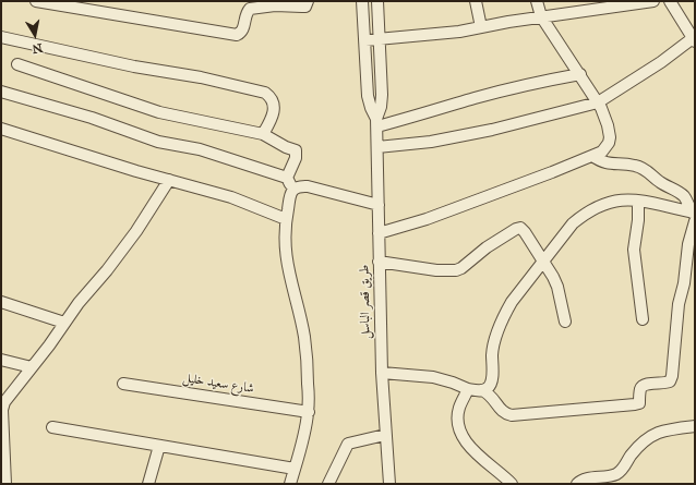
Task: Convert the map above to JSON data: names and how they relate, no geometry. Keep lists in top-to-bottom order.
{
  "streets": {
    "street": ["طريق قصر الباسل", "شارع سعيد خليل"]
  },
  "north": "bottom"
}
